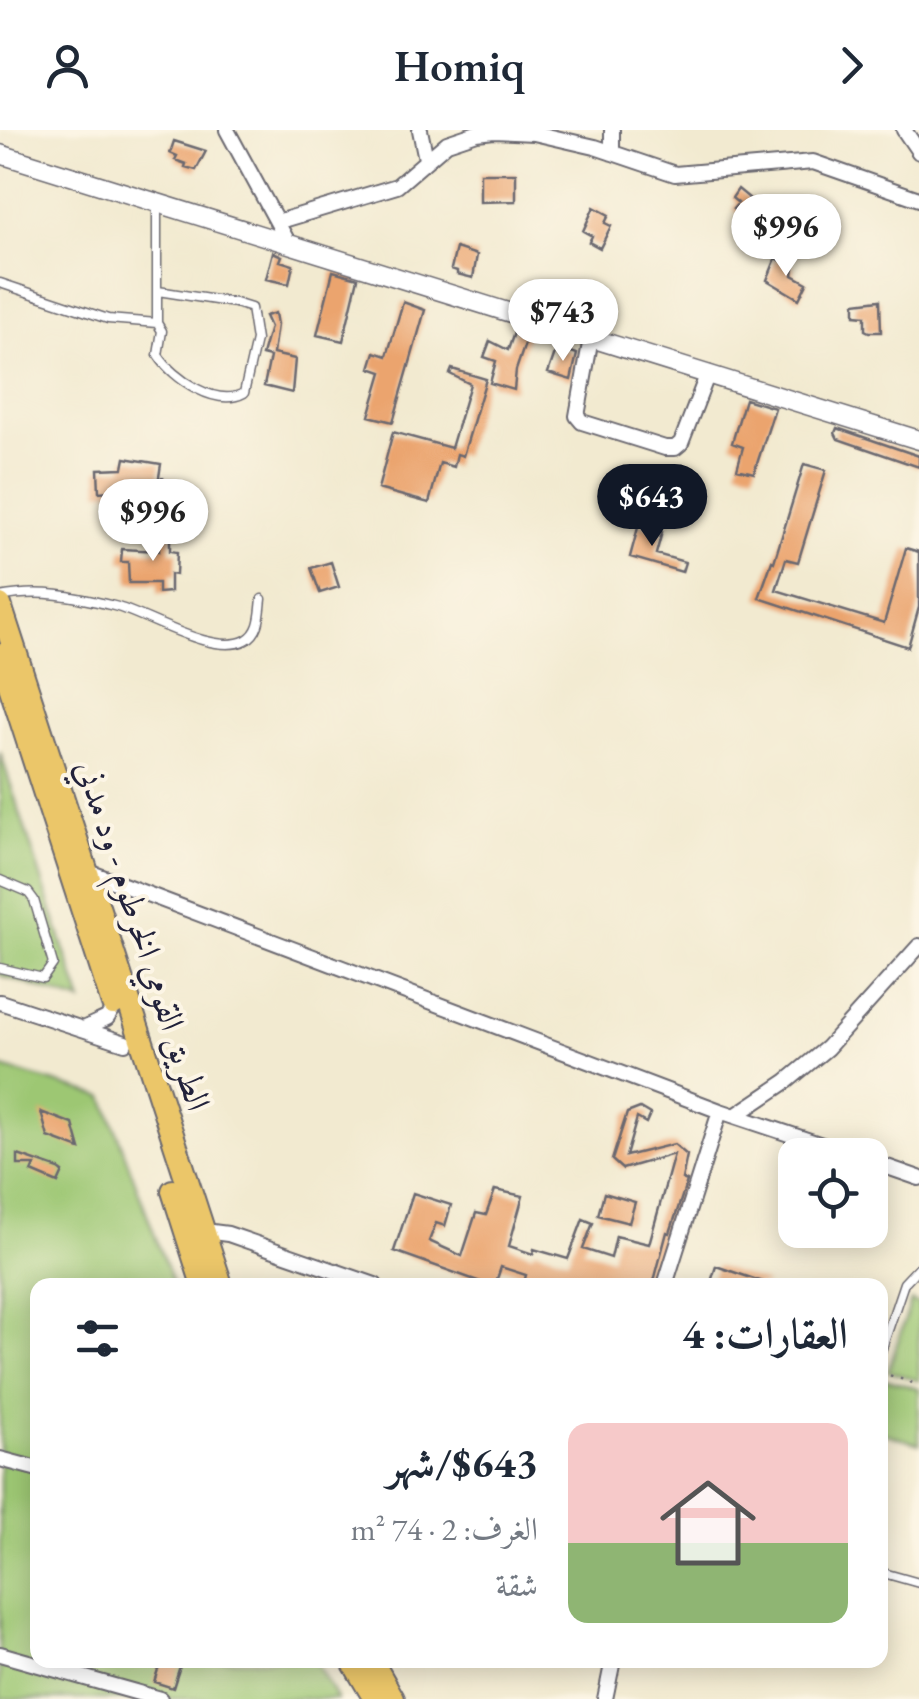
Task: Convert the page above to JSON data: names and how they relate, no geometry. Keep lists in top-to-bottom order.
{
  "streets": {
    "highway": ["الطريق القومي الخرطوم - ود مدني"]
  },
  "page": {
    "header": "Homiq",
    "price": [
      "$996",
      "$743",
      "$643",
      "$996"
    ],
    "heading": "العقارات: 4",
    "list": [
      {
        "name": "$643/شهر",
        "note": "الغرف: 2 · 74 m² · شقة"
      }
    ]
  }
}
